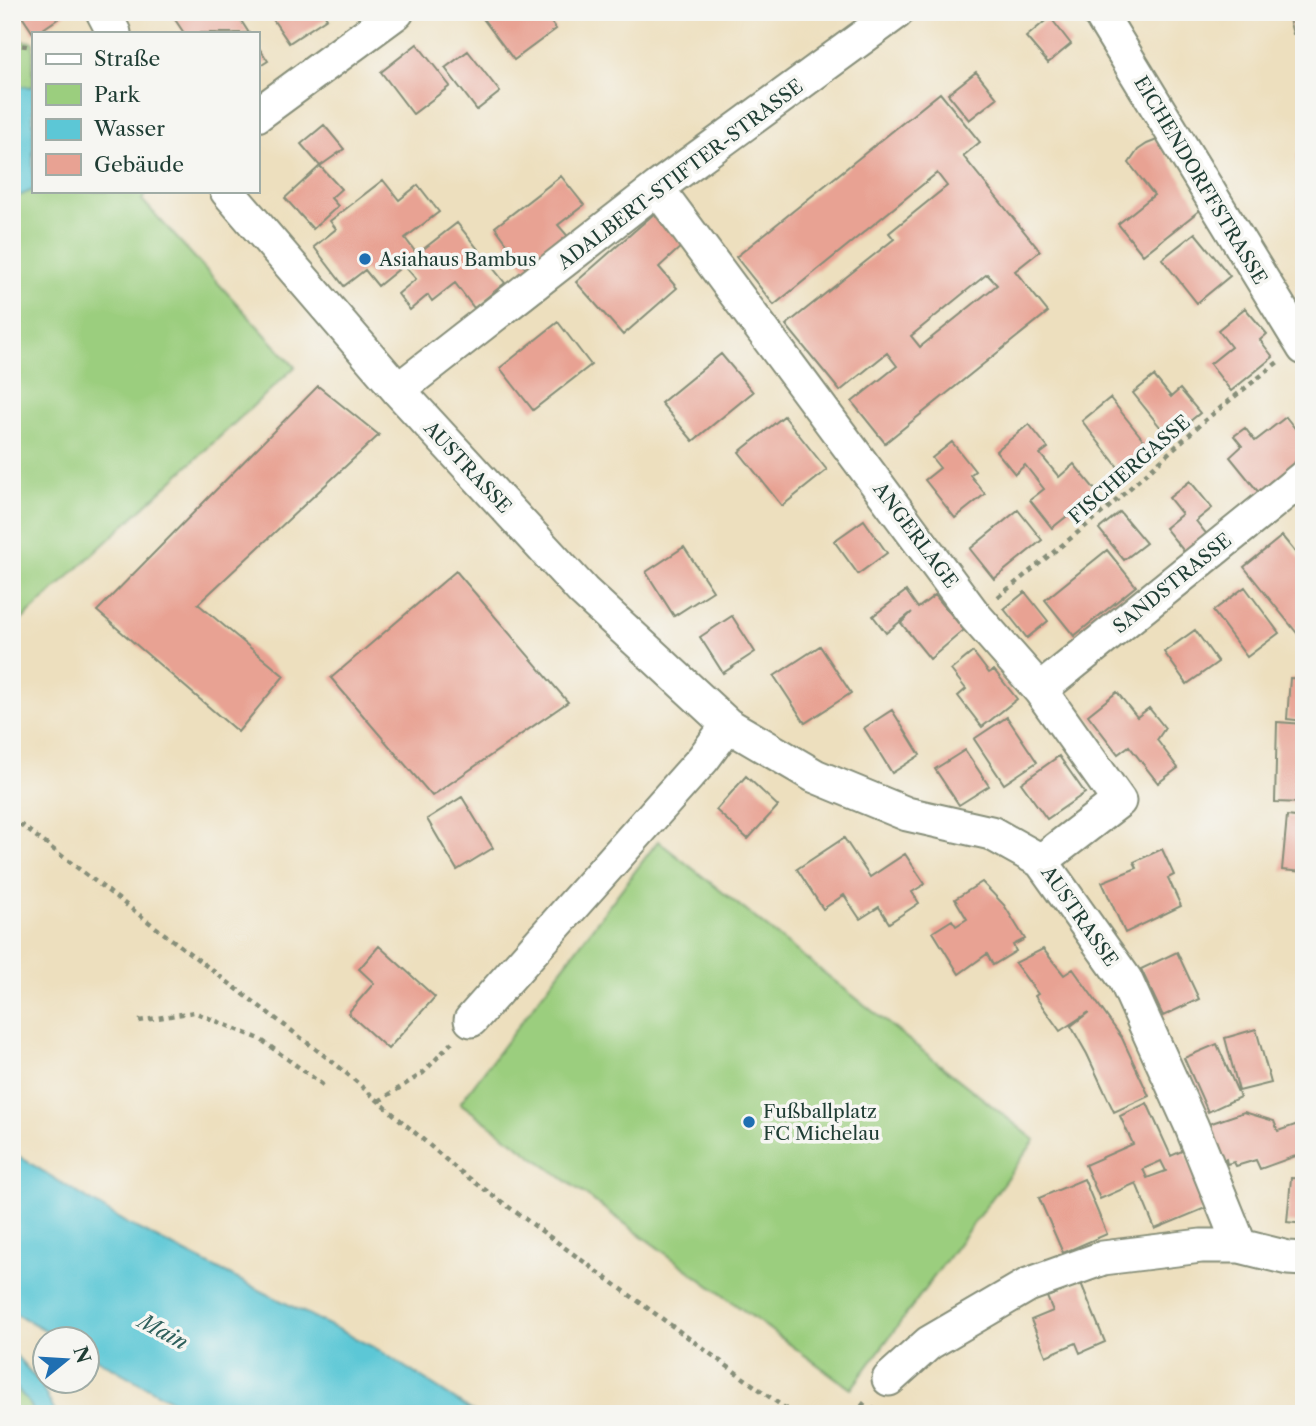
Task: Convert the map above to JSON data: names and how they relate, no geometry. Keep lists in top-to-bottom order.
{
  "streets": {
    "street": [
      "ADALBERT-STIFTER-STRASSE",
      "EICHENDORFFSTRASSE",
      "AUSTRASSE",
      "ANGERLAGE",
      "SANDSTRASSE"
    ],
    "path": ["FISCHERGASSE"]
  },
  "crossings": [
    ["ADALBERT-STIFTER-STRASSE", "AUSTRASSE"],
    ["ADALBERT-STIFTER-STRASSE", "ANGERLAGE"],
    ["EICHENDORFFSTRASSE", "FISCHERGASSE"],
    ["AUSTRASSE", "ANGERLAGE"],
    ["FISCHERGASSE", "ANGERLAGE"],
    ["ANGERLAGE", "SANDSTRASSE"]
  ],
  "water": ["Main"],
  "places": ["Asiahaus Bambus", "Fußballplatz FC Michelau"],
  "legend": [
    "Straße",
    "Park",
    "Wasser",
    "Gebäude"
  ],
  "north": "right"
}
